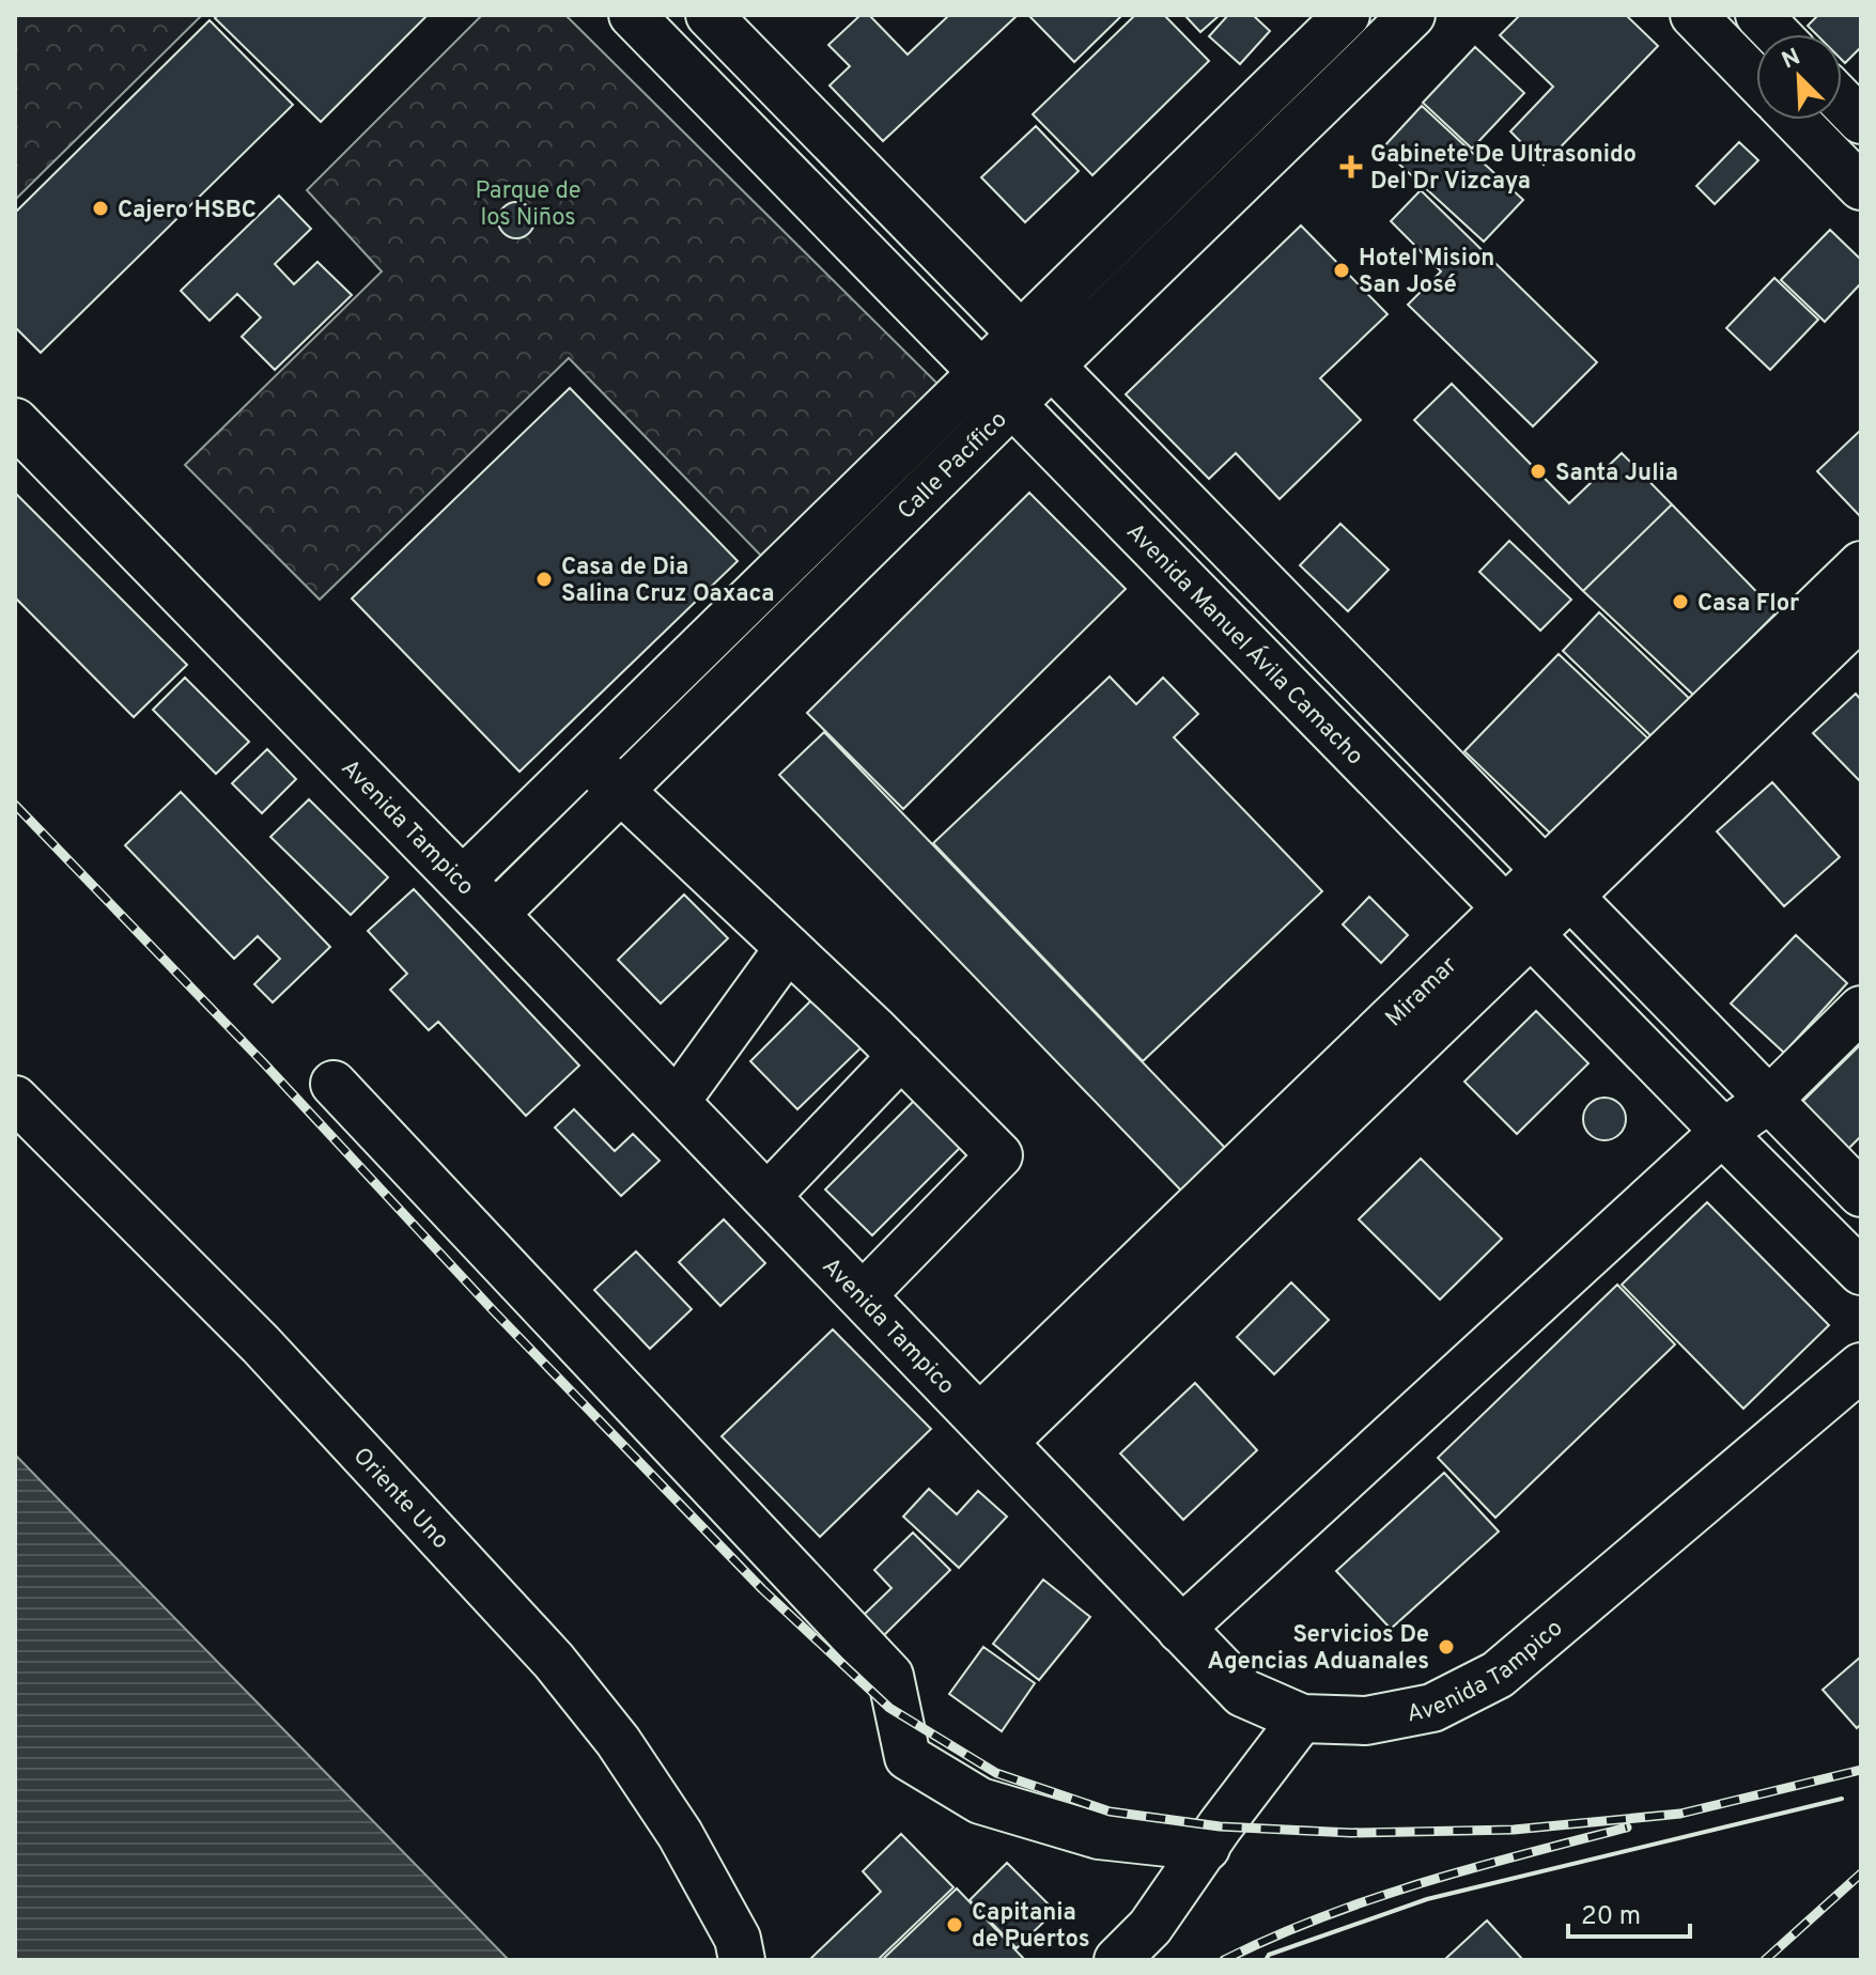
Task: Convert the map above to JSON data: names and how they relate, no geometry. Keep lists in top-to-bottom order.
{
  "streets": {
    "main road": ["Avenida Tampico"],
    "street": [
      "Calle Pacífico",
      "Avenida Manuel Ávila Camacho",
      "Miramar",
      "Oriente Uno"
    ]
  },
  "crossings": [
    ["Calle Pacífico", "Avenida Manuel Ávila Camacho"],
    ["Calle Pacífico", "Avenida Tampico"],
    ["Avenida Manuel Ávila Camacho", "Miramar"],
    ["Avenida Tampico", "Miramar"]
  ],
  "parks": ["Parque de los Niños"],
  "places": {
    "health": ["Gabinete De Ultrasonido Del Dr Vizcaya"],
    "other": [
      "Cajero HSBC",
      "Hotel Mision San José",
      "Santa Julia",
      "Casa de Dia Salina Cruz Oaxaca",
      "Casa Flor",
      "Servicios De Agencias Aduanales",
      "Capitania de Puertos"
    ]
  },
  "scale_bar": "20 m",
  "north": "top left"
}
